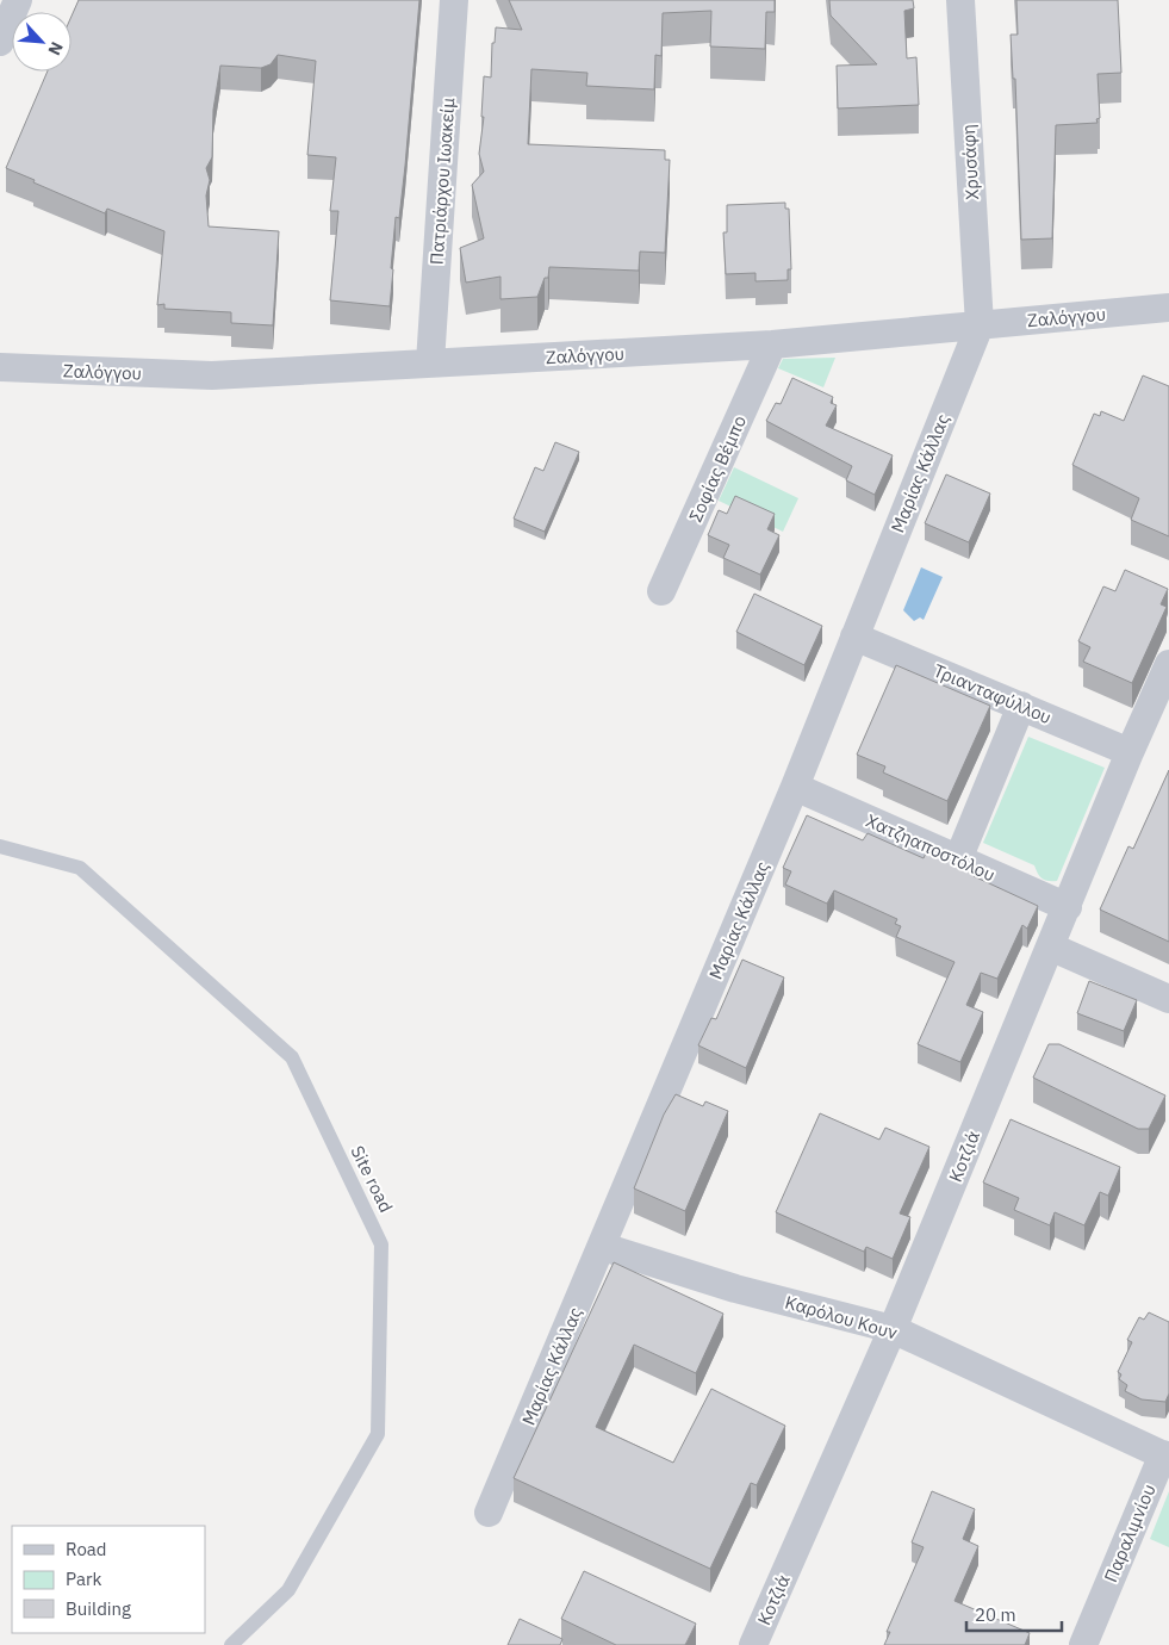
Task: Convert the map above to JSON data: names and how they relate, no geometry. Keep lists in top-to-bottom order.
{
  "streets": {
    "street": [
      "Χρυσάφη",
      "Πατριάρχου Ιωακείμ",
      "Ζαλόγγου",
      "Σοφίας Βέμπο",
      "Μαρίας Κάλλας",
      "Τριανταφύλλου",
      "Χατζηαποστόλου",
      "Κοτζιά",
      "Καρόλου Κουν",
      "Παραλιμνίου"
    ],
    "lane": ["Site road"]
  },
  "crossings": [
    ["Χρυσάφη", "Ζαλόγγου"],
    ["Χρυσάφη", "Μαρίας Κάλλας"],
    ["Πατριάρχου Ιωακείμ", "Ζαλόγγου"],
    ["Ζαλόγγου", "Σοφίας Βέμπο"],
    ["Ζαλόγγου", "Μαρίας Κάλλας"],
    ["Μαρίας Κάλλας", "Τριανταφύλλου"],
    ["Μαρίας Κάλλας", "Χατζηαποστόλου"],
    ["Μαρίας Κάλλας", "Καρόλου Κουν"],
    ["Τριανταφύλλου", "Κοτζιά"],
    ["Χατζηαποστόλου", "Κοτζιά"],
    ["Κοτζιά", "Καρόλου Κουν"],
    ["Καρόλου Κουν", "Παραλιμνίου"]
  ],
  "legend": ["Road", "Park", "Building"],
  "scale_bar": "20 m",
  "north": "bottom right"
}
